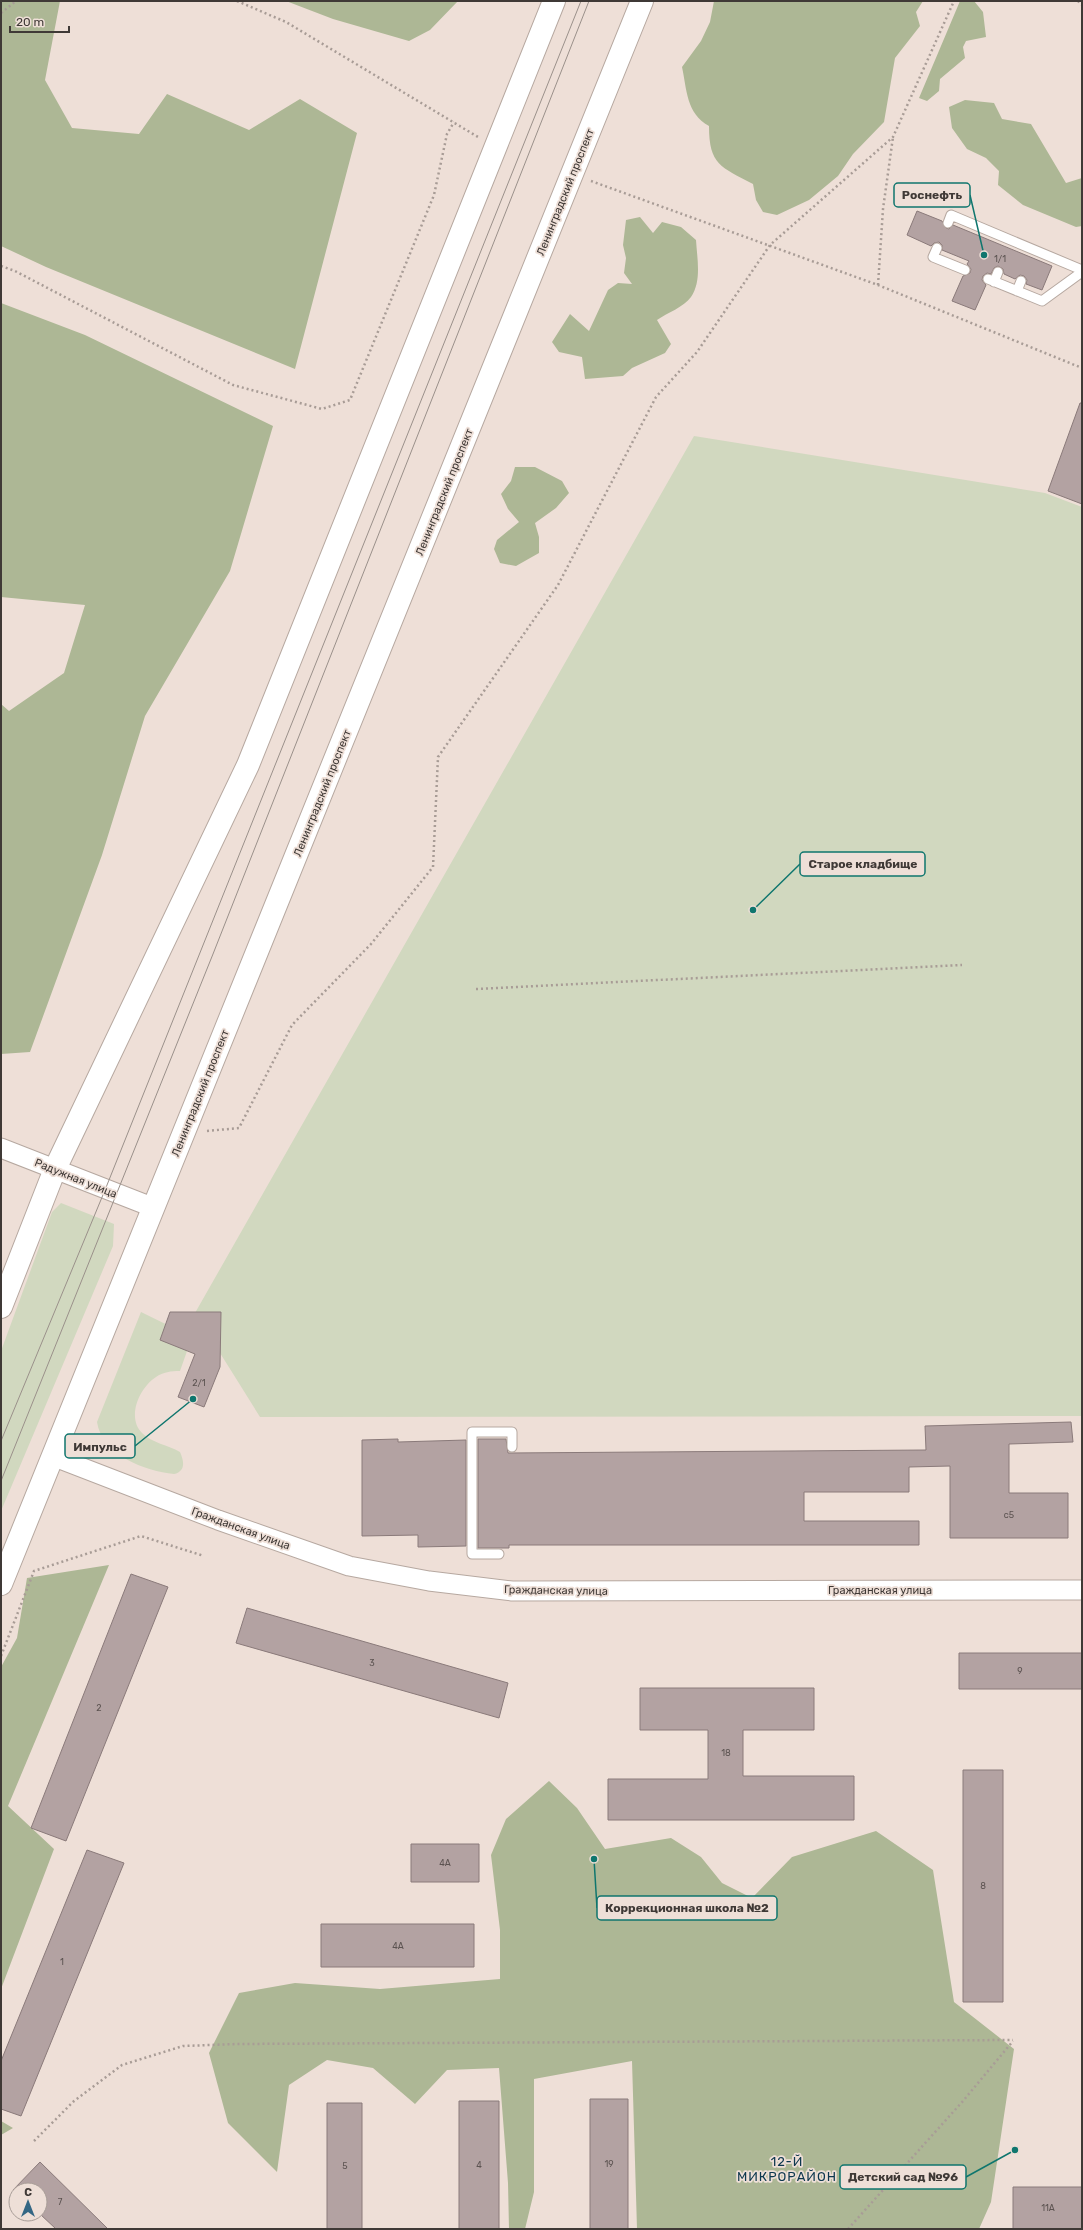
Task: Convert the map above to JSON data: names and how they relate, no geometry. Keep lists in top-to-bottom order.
{
  "streets": {
    "main road": ["Ленинградский проспект"],
    "street": ["Радужная улица", "Гражданская улица"]
  },
  "crossings": [
    ["Ленинградский проспект", "Радужная улица"],
    ["Ленинградский проспект", "Гражданская улица"]
  ],
  "districts": ["12-Й МИКРОРАЙОН"],
  "places": [
    "Роснефть",
    "Старое кладбище",
    "Импульс",
    "Коррекционная школа №2",
    "Детский сад №96"
  ],
  "house_numbers": [
    "1/1",
    "2/1",
    "с5",
    "3",
    "9",
    "2",
    "18",
    "4А",
    "8",
    "4А",
    "1",
    "19",
    "4",
    "5",
    "7",
    "11А"
  ],
  "scale_bar": "20 m",
  "north": "top"
}
